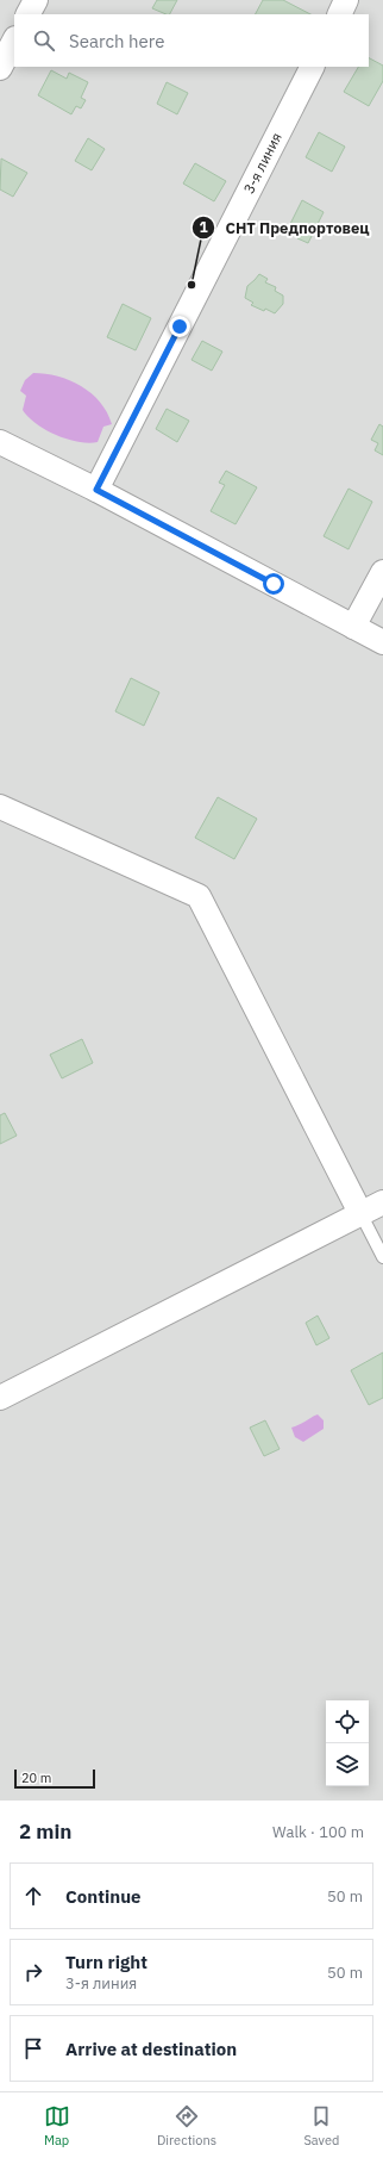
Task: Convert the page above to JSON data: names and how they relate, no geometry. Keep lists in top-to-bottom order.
{
  "streets": {
    "street": ["3-я линия"]
  },
  "places": ["СНТ Предпортовец"],
  "scale_bar": "20 m",
  "page": {
    "search": "Search here",
    "scale": "20 m",
    "heading": ["2 min", "Walk · 100 m"],
    "list": [
      ["Continue", "50 m"],
      ["Turn right", "3-я линия", "50 m"],
      "Arrive at destination"
    ],
    "nav": ["Map", "Directions", "Saved"]
  }
}
